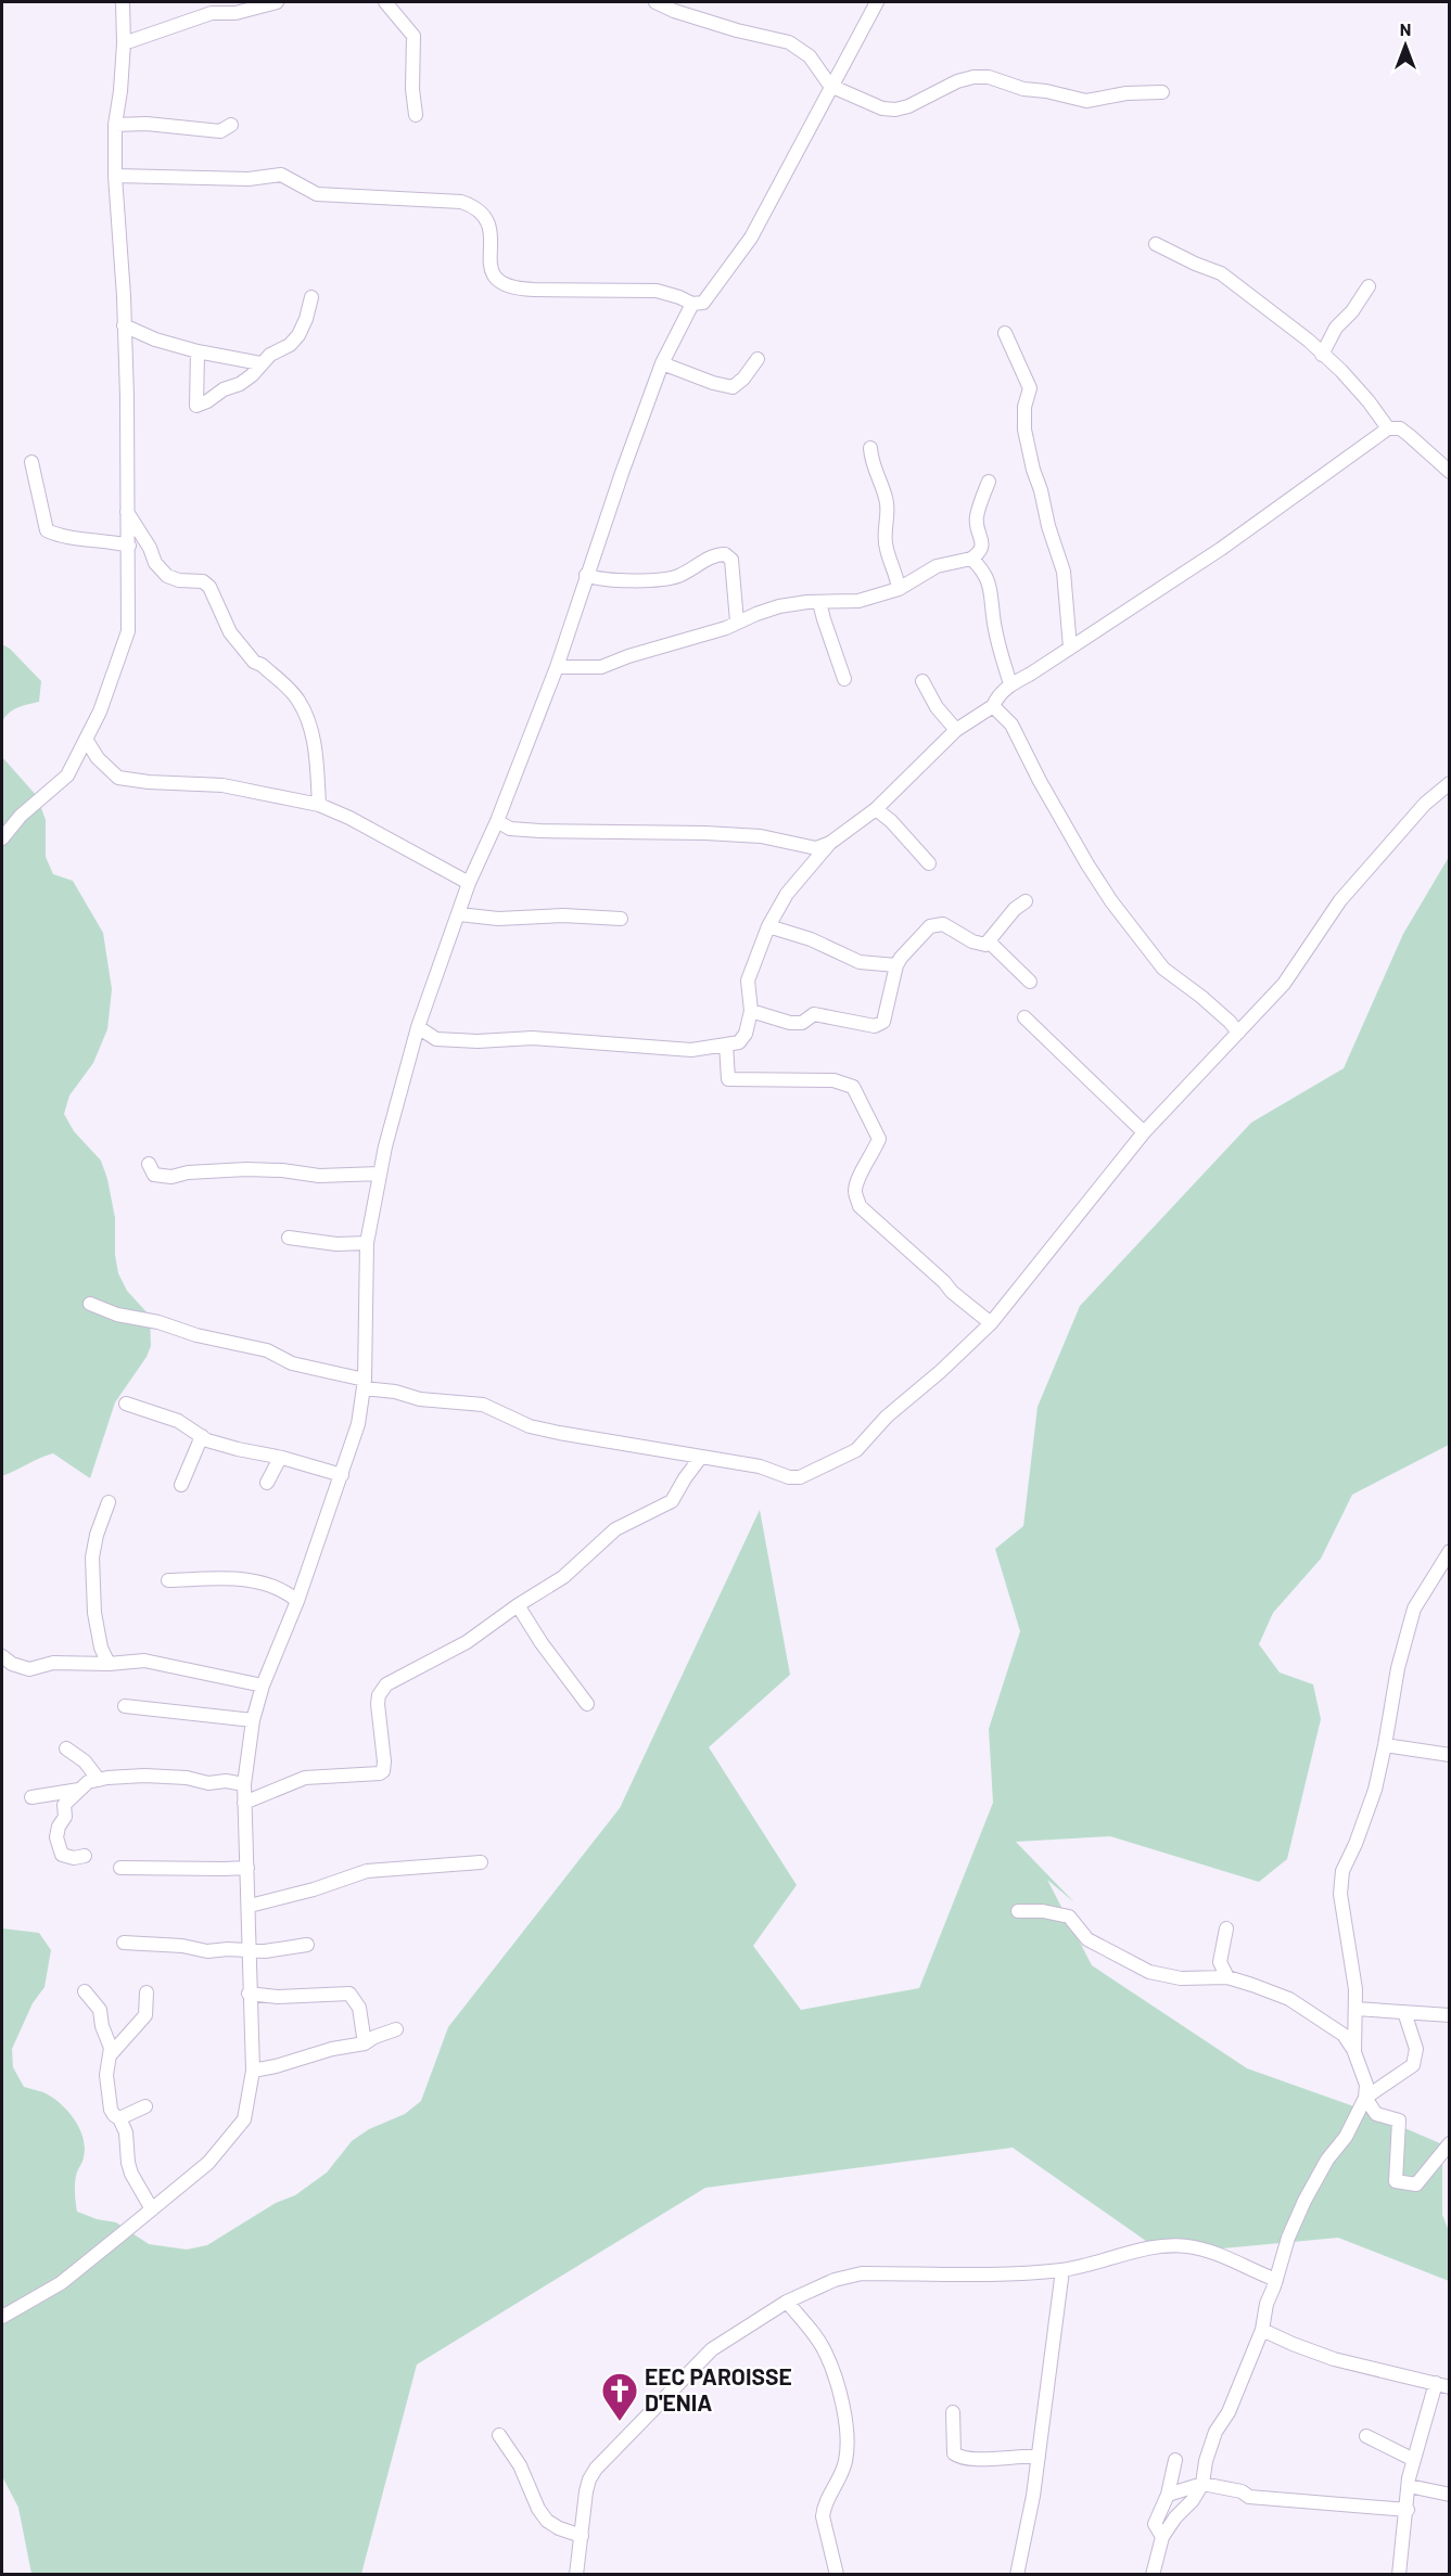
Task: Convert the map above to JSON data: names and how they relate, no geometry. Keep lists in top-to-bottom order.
{
  "places": {
    "church": ["EEC PAROISSE D'ENIA"]
  },
  "north": "top"
}
